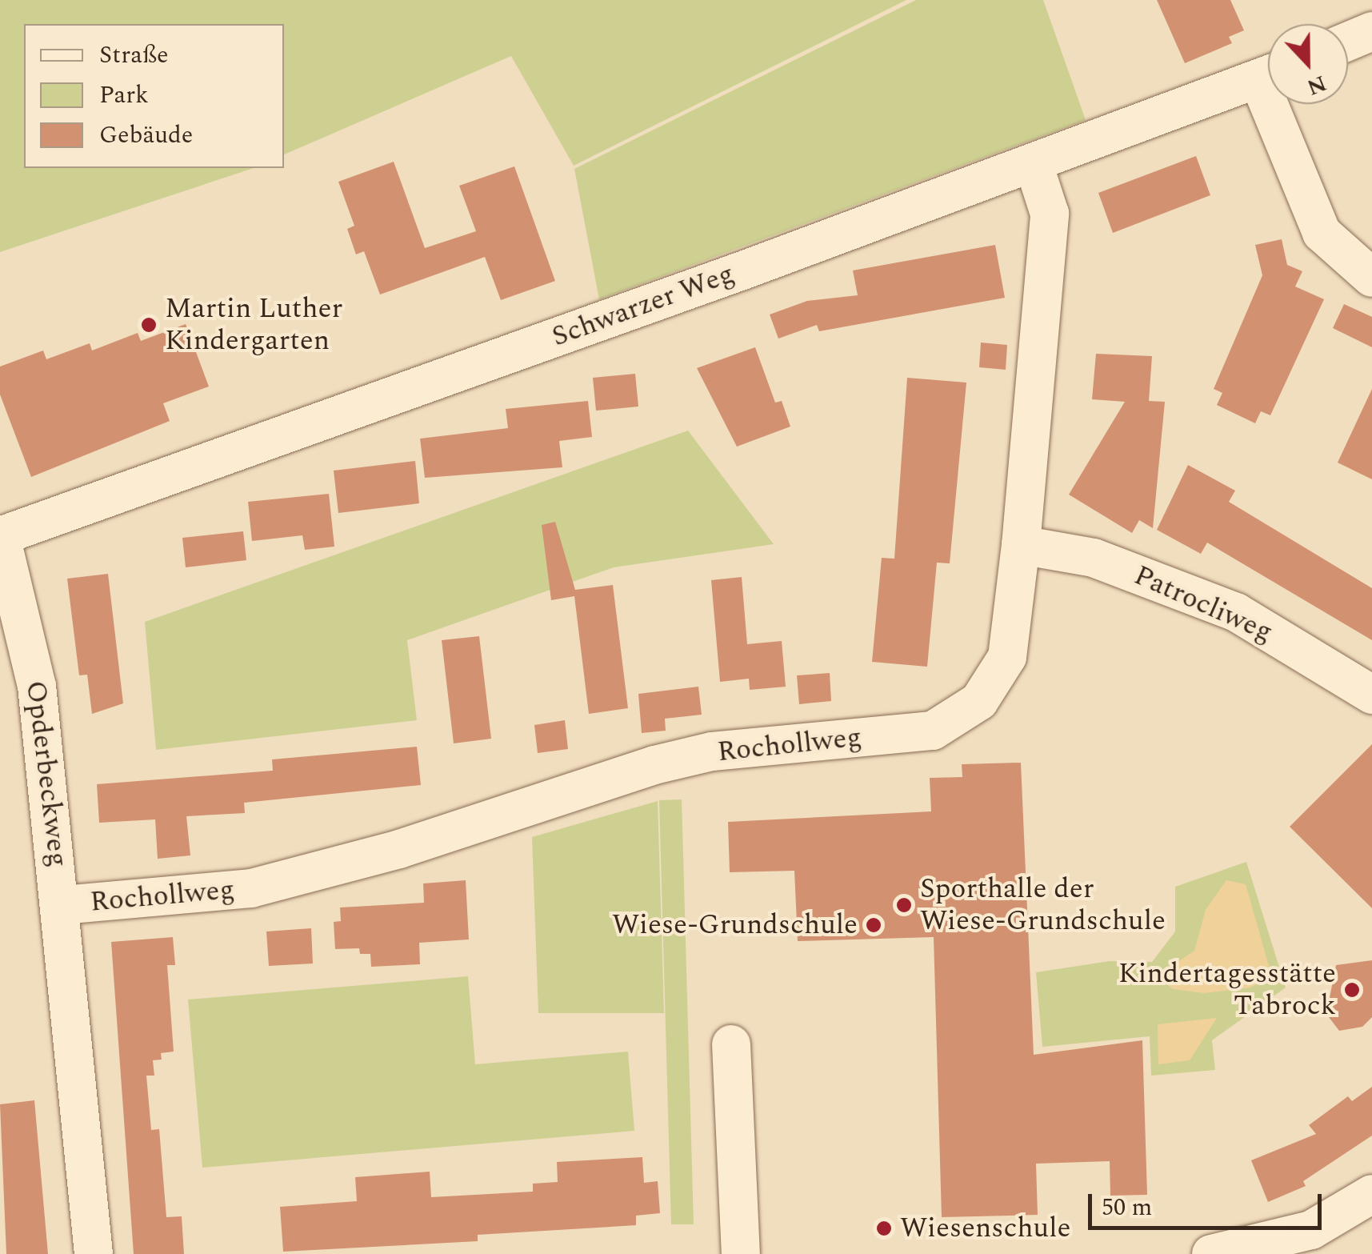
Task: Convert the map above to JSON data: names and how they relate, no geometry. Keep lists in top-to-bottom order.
{
  "streets": {
    "street": [
      "Schwarzer Weg",
      "Patrocliweg",
      "Rochollweg",
      "Opderbeckweg"
    ]
  },
  "crossings": [
    ["Schwarzer Weg", "Rochollweg"],
    ["Schwarzer Weg", "Opderbeckweg"],
    ["Patrocliweg", "Rochollweg"],
    ["Rochollweg", "Opderbeckweg"]
  ],
  "places": [
    "Martin Luther Kindergarten",
    "Sporthalle der Wiese-Grundschule",
    "Wiese-Grundschule",
    "Kindertagesstätte Tabrock",
    "Wiesenschule"
  ],
  "legend": ["Straße", "Park", "Gebäude"],
  "scale_bar": "50 m",
  "north": "bottom"
}
